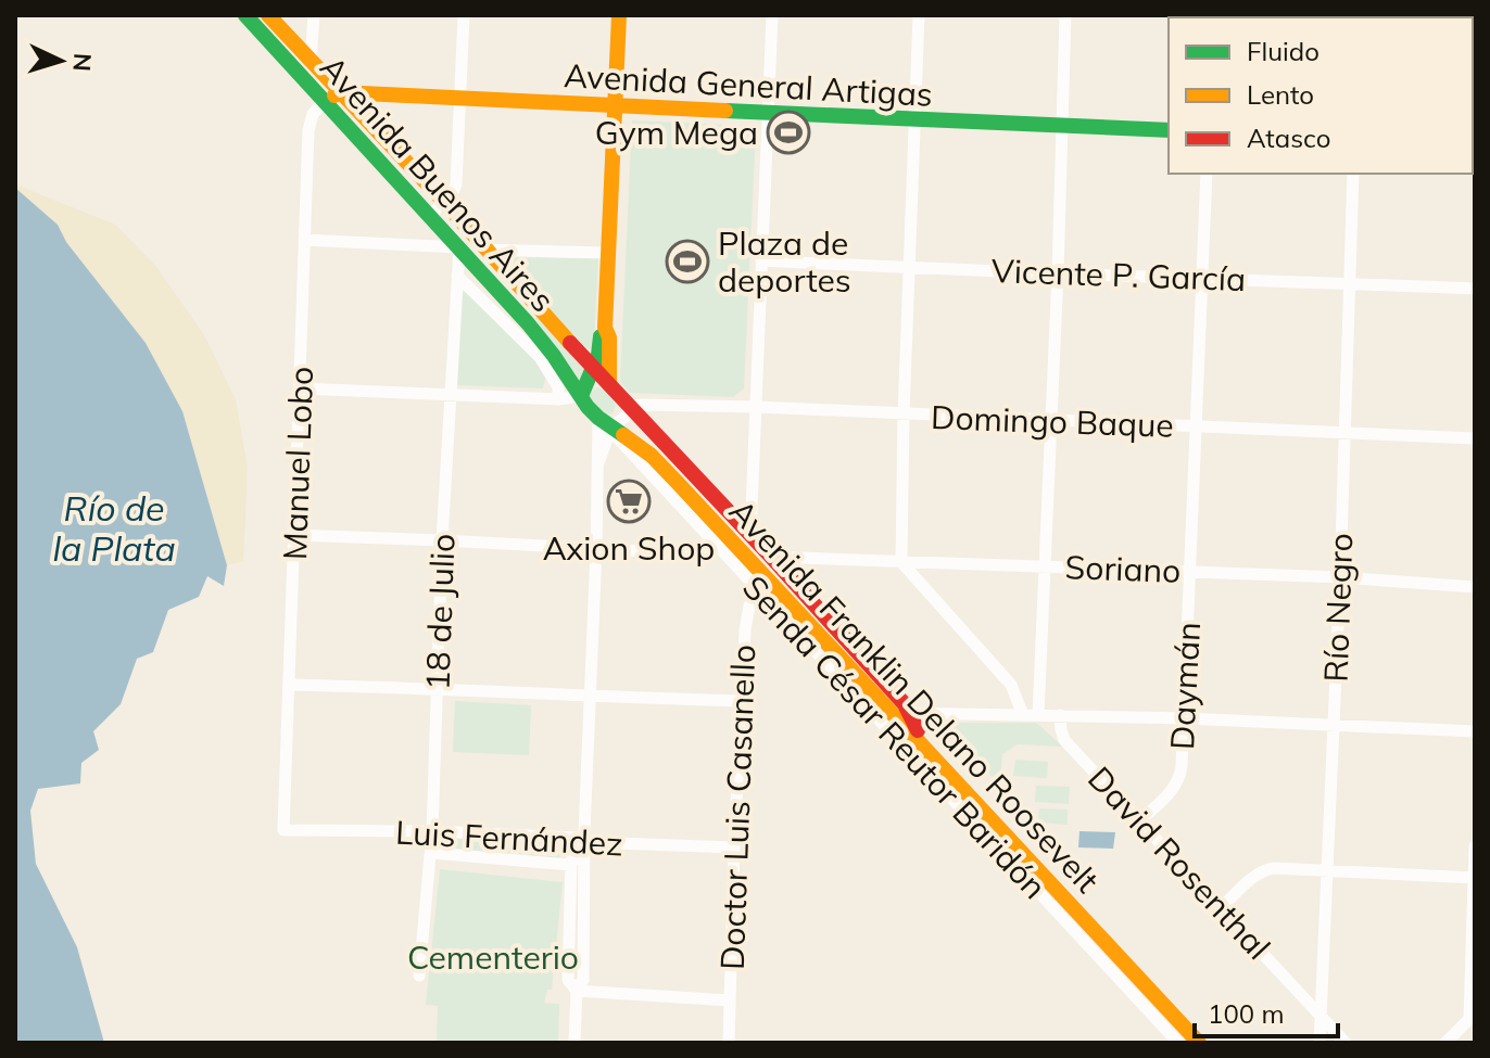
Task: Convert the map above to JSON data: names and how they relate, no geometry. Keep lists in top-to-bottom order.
{
  "streets": {
    "main road": ["Avenida General Artigas", "Avenida Buenos Aires", "Avenida Franklin Delano Roosevelt"],
    "street": [
      "Vicente P. García",
      "Domingo Baque",
      "Manuel Lobo",
      "Soriano",
      "Río Negro",
      "18 de Julio",
      "Daymán",
      "Senda César Reutor Baridón",
      "Doctor Luis Casanello",
      "Luis Fernández",
      "David Rosenthal"
    ]
  },
  "crossings": [
    ["Avenida General Artigas", "Avenida Buenos Aires"],
    ["Avenida General Artigas", "Manuel Lobo"],
    ["Avenida Buenos Aires", "Manuel Lobo"],
    ["Avenida Buenos Aires", "18 de Julio"],
    ["Avenida Buenos Aires", "Avenida Franklin Delano Roosevelt"],
    ["Vicente P. García", "Río Negro"],
    ["Vicente P. García", "Daymán"],
    ["Domingo Baque", "Río Negro"],
    ["Domingo Baque", "Daymán"],
    ["Domingo Baque", "Avenida Franklin Delano Roosevelt"],
    ["Manuel Lobo", "Luis Fernández"],
    ["Soriano", "Río Negro"],
    ["Soriano", "Daymán"],
    ["Soriano", "Avenida Franklin Delano Roosevelt"],
    ["Río Negro", "David Rosenthal"],
    ["18 de Julio", "Luis Fernández"],
    ["Daymán", "David Rosenthal"],
    ["Avenida Franklin Delano Roosevelt", "Senda César Reutor Baridón"],
    ["Avenida Franklin Delano Roosevelt", "Doctor Luis Casanello"],
    ["Doctor Luis Casanello", "Luis Fernández"]
  ],
  "water": ["Río de la Plata"],
  "parks": ["Cementerio"],
  "places": {
    "sports": ["Gym Mega", "Plaza de deportes"],
    "supermarket": ["Axion Shop"]
  },
  "legend": ["Fluido", "Lento", "Atasco"],
  "scale_bar": "100 m",
  "north": "right"
}
